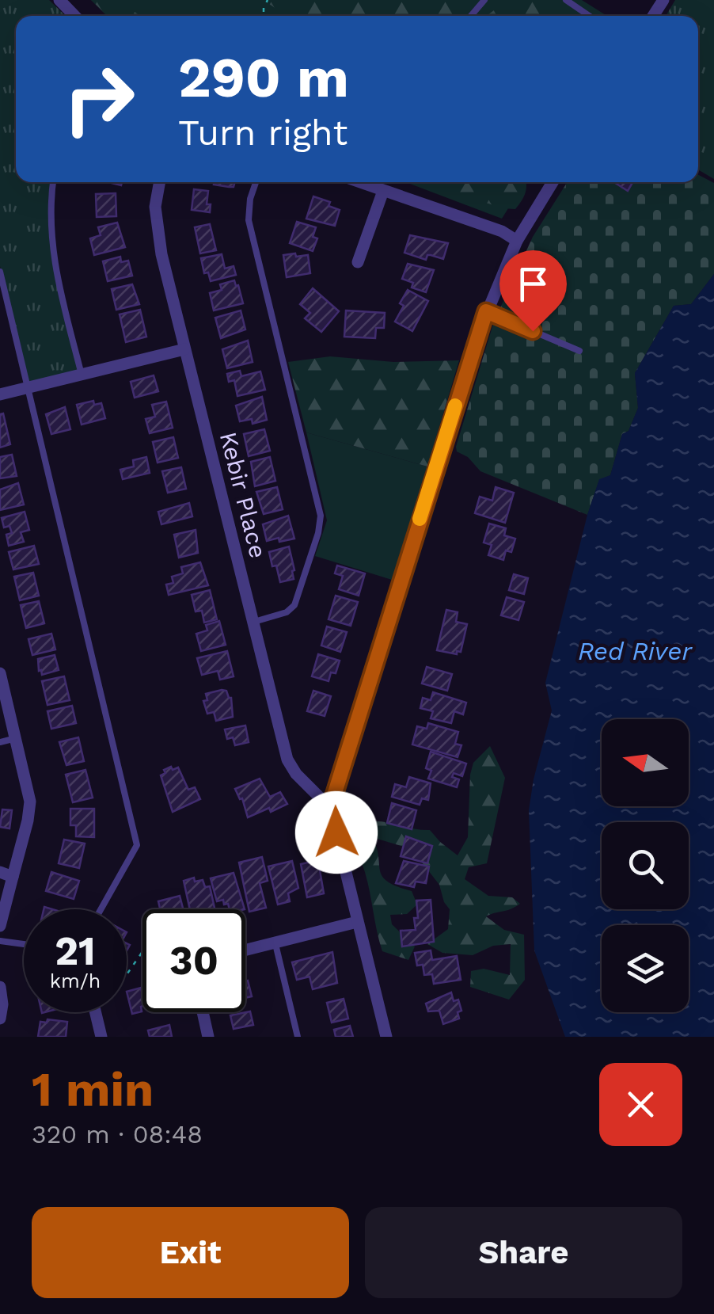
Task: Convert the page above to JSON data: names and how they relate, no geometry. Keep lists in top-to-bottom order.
{
  "streets": {
    "street": ["Kebir Place"]
  },
  "water": ["Red River"],
  "north": "left",
  "page": {
    "turn": ["290 m", "Turn right"],
    "speed": "21 km/h",
    "limit": "30",
    "heading": ["1 min", "320 m · 08:48"],
    "buttons": ["Exit", "Share"]
  }
}
